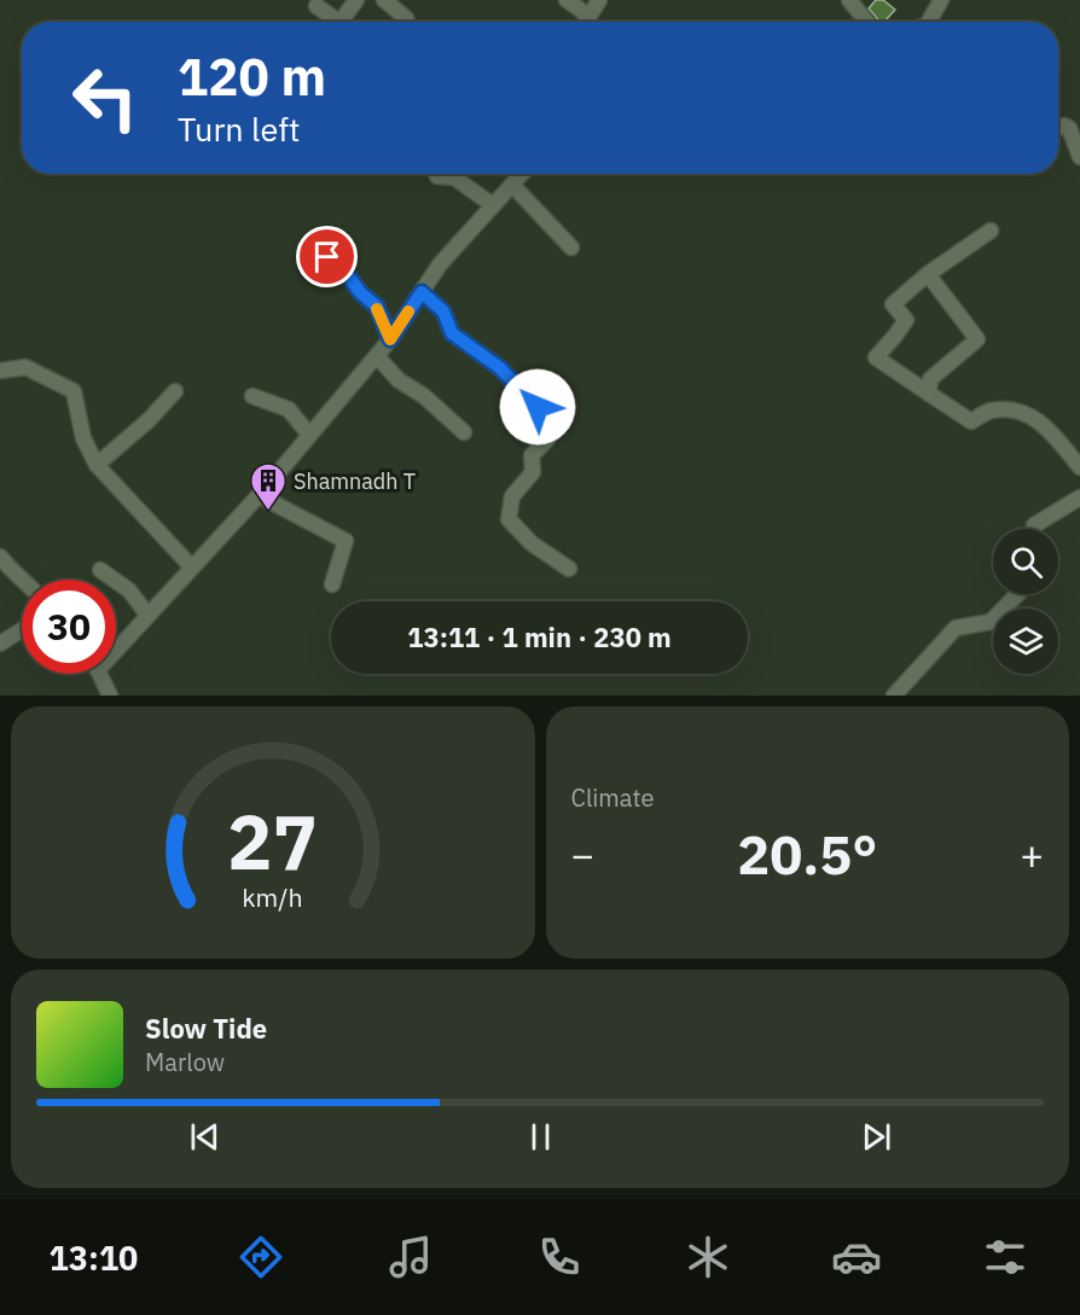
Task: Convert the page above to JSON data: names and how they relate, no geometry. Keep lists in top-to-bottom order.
{
  "places": {
    "building": ["Shamnadh T"]
  },
  "page": {
    "turn": ["120 m", "Turn left"],
    "limit": "30",
    "trip": "13:11 · 1 min · 230 m",
    "tile": "Climate",
    "heat": ["−", "20.5°", "+"],
    "song": ["Slow Tide", "Marlow"],
    "tabs": "13:10",
    "gauge": ["27", "km/h"]
  }
}
